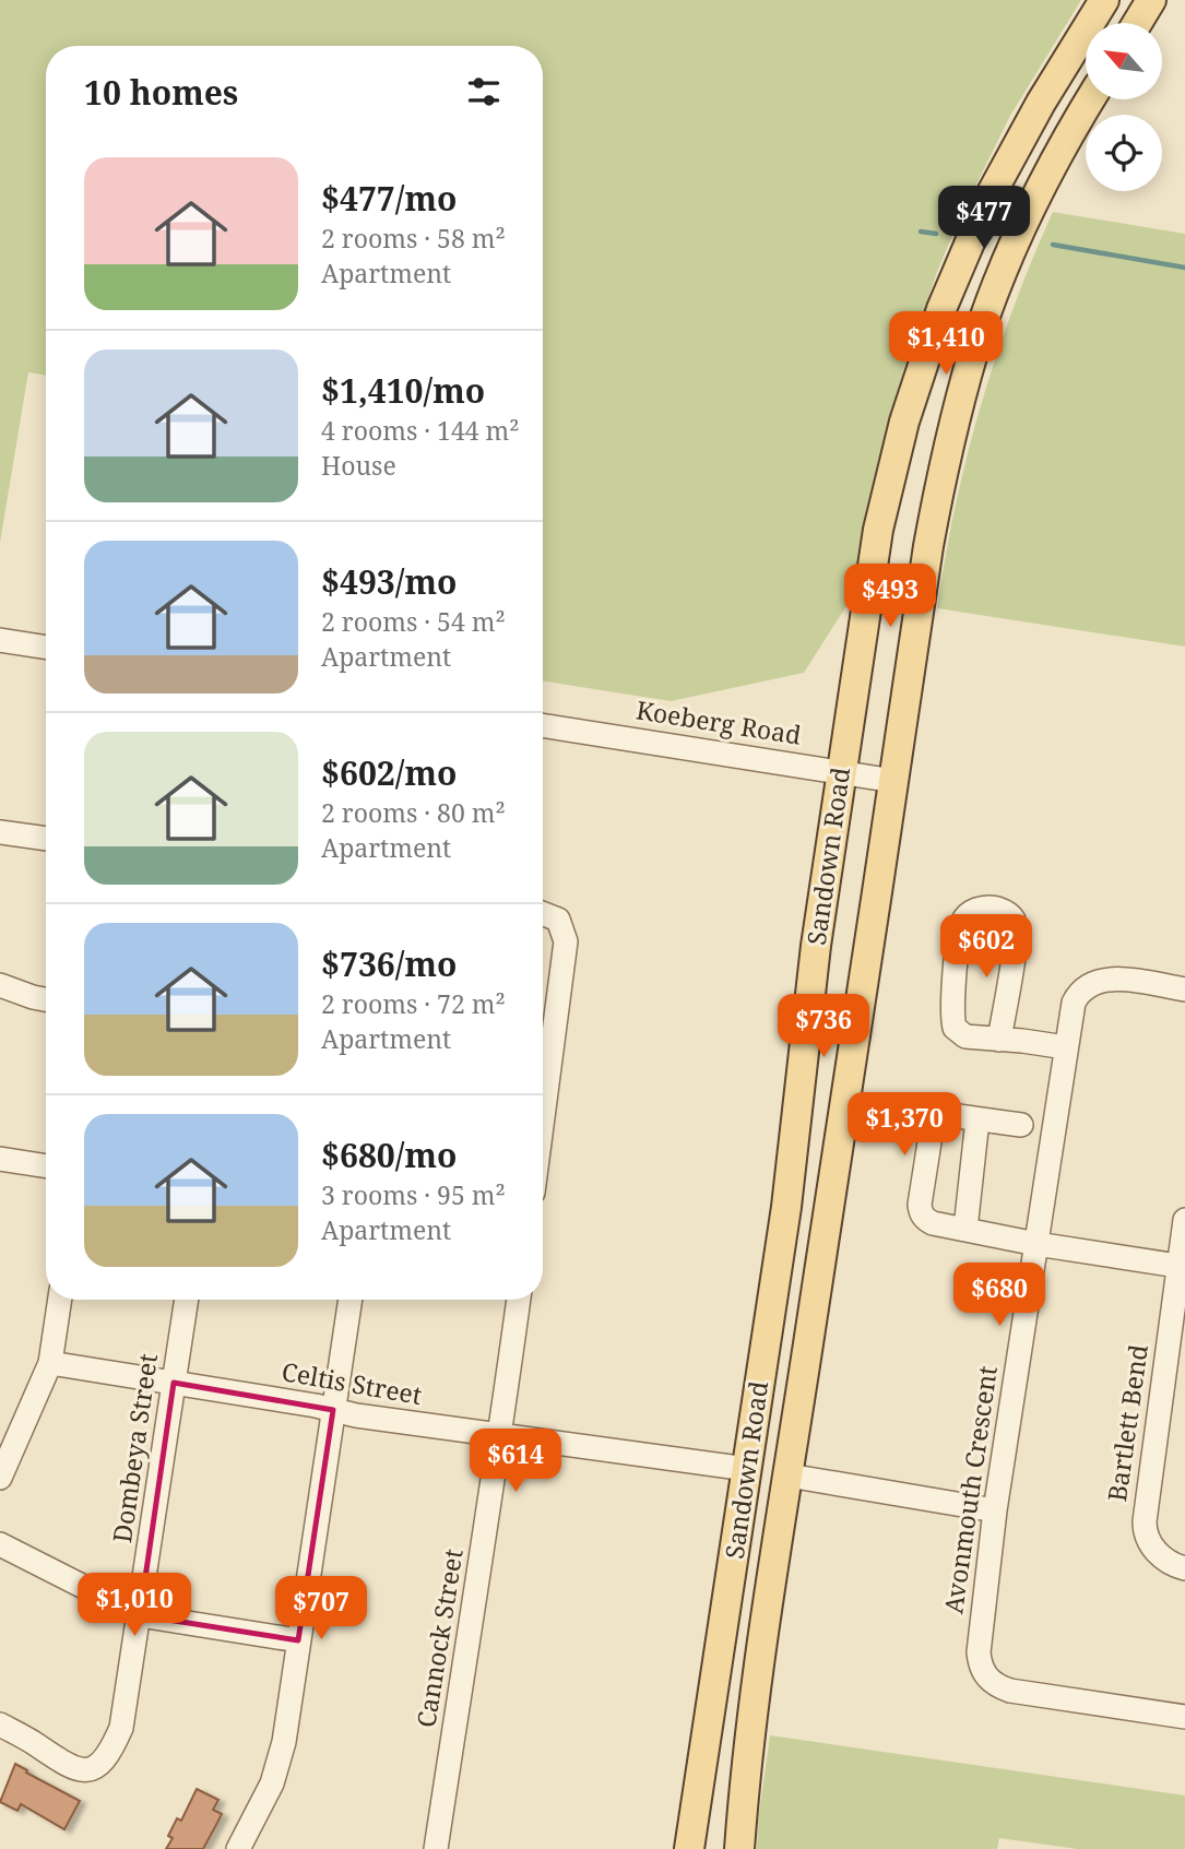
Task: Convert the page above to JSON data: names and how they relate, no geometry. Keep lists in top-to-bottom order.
{
  "streets": {
    "main road": ["Sandown Road"],
    "street": [
      "Koeberg Road",
      "Celtis Street",
      "Bartlett Bend",
      "Dombeya Street",
      "Avonmouth Crescent",
      "Cannock Street"
    ]
  },
  "crossings": [
    ["Koeberg Road", "Sandown Road"],
    ["Sandown Road", "Celtis Street"],
    ["Celtis Street", "Dombeya Street"],
    ["Celtis Street", "Cannock Street"]
  ],
  "north": "top left",
  "page": {
    "heading": "10 homes",
    "list": [
      {
        "name": "$477/mo",
        "note": "2 rooms · 58 m² · Apartment"
      },
      {
        "name": "$1,410/mo",
        "note": "4 rooms · 144 m² · House"
      },
      {
        "name": "$493/mo",
        "note": "2 rooms · 54 m² · Apartment"
      },
      {
        "name": "$602/mo",
        "note": "2 rooms · 80 m² · Apartment"
      },
      {
        "name": "$736/mo",
        "note": "2 rooms · 72 m² · Apartment"
      },
      {
        "name": "$680/mo",
        "note": "3 rooms · 95 m² · Apartment"
      }
    ],
    "price": [
      "$477",
      "$1,410",
      "$493",
      "$602",
      "$736",
      "$1,370",
      "$680",
      "$614",
      "$1,010",
      "$707"
    ]
  }
}
